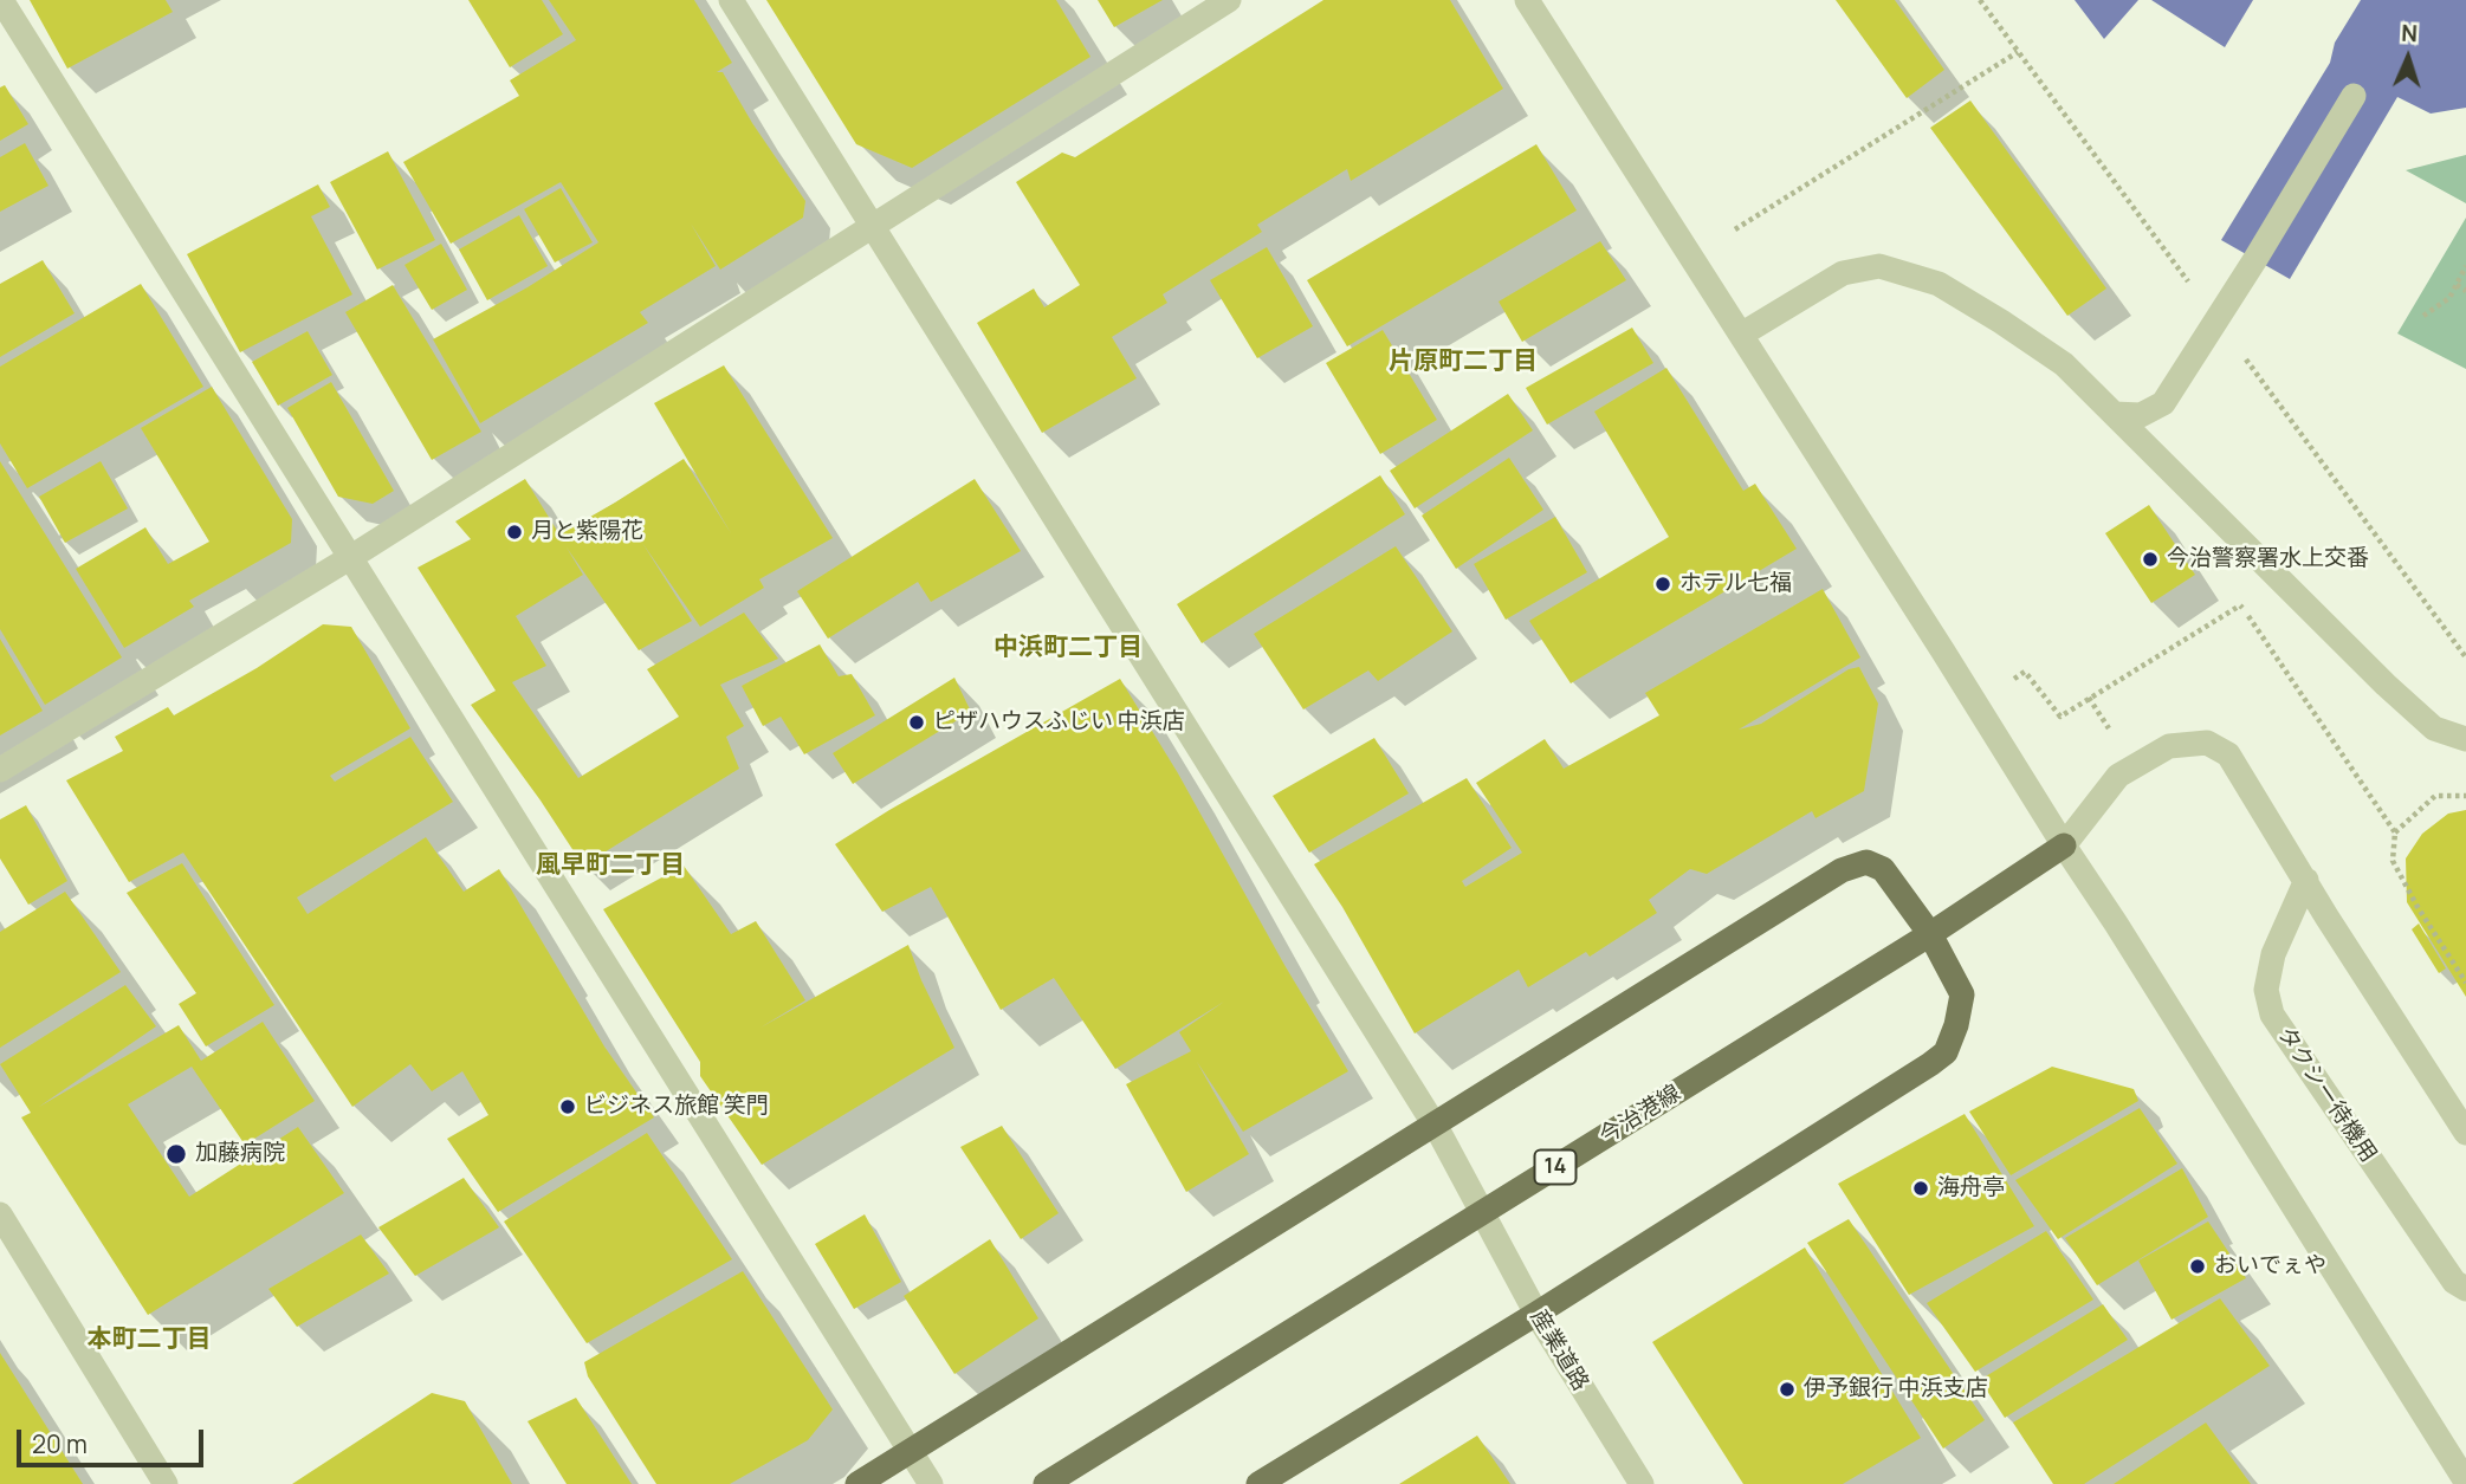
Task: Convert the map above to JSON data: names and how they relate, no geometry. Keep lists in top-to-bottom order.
{
  "streets": {
    "main road": ["今治港線", "14"],
    "street": ["タクシー待機用", "産業道路"]
  },
  "crossings": [
    ["今治港線", "産業道路"]
  ],
  "districts": [
    "片原町二丁目",
    "中浜町二丁目",
    "風早町二丁目",
    "本町二丁目"
  ],
  "places": [
    "月と紫陽花",
    "今治警察署水上交番",
    "ホテル七福",
    "ピザハウスふじい 中浜店",
    "ビジネス旅館 笑門",
    "加藤病院",
    "海舟亭",
    "おいでぇや",
    "伊予銀行 中浜支店"
  ],
  "scale_bar": "20 m",
  "north": "top"
}
